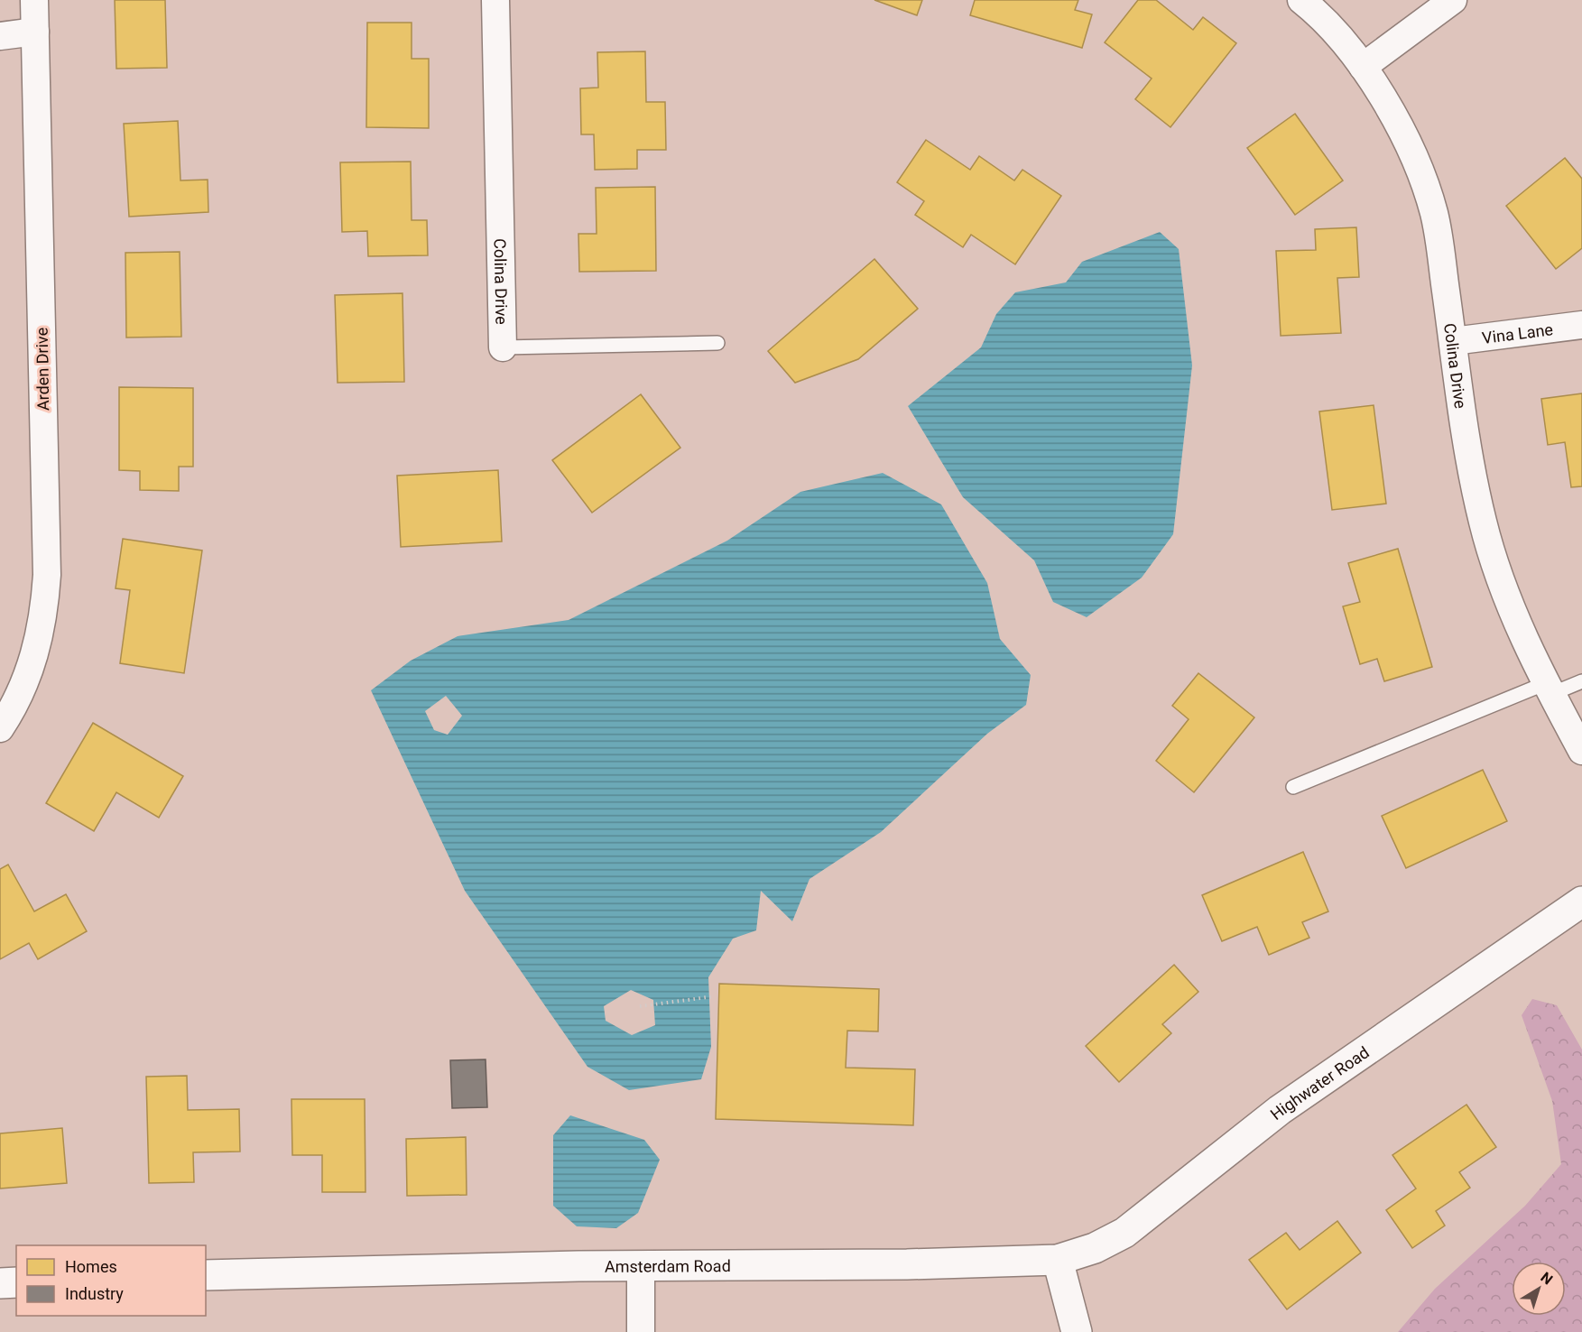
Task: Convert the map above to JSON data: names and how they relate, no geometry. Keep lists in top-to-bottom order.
{
  "streets": {
    "street": [
      "Colina Drive",
      "Vina Lane",
      "Arden Drive",
      "Highwater Road",
      "Amsterdam Road"
    ]
  },
  "crossings": [
    ["Colina Drive", "Vina Lane"],
    ["Highwater Road", "Amsterdam Road"]
  ],
  "legend": ["Homes", "Industry"],
  "north": "top right"
}
